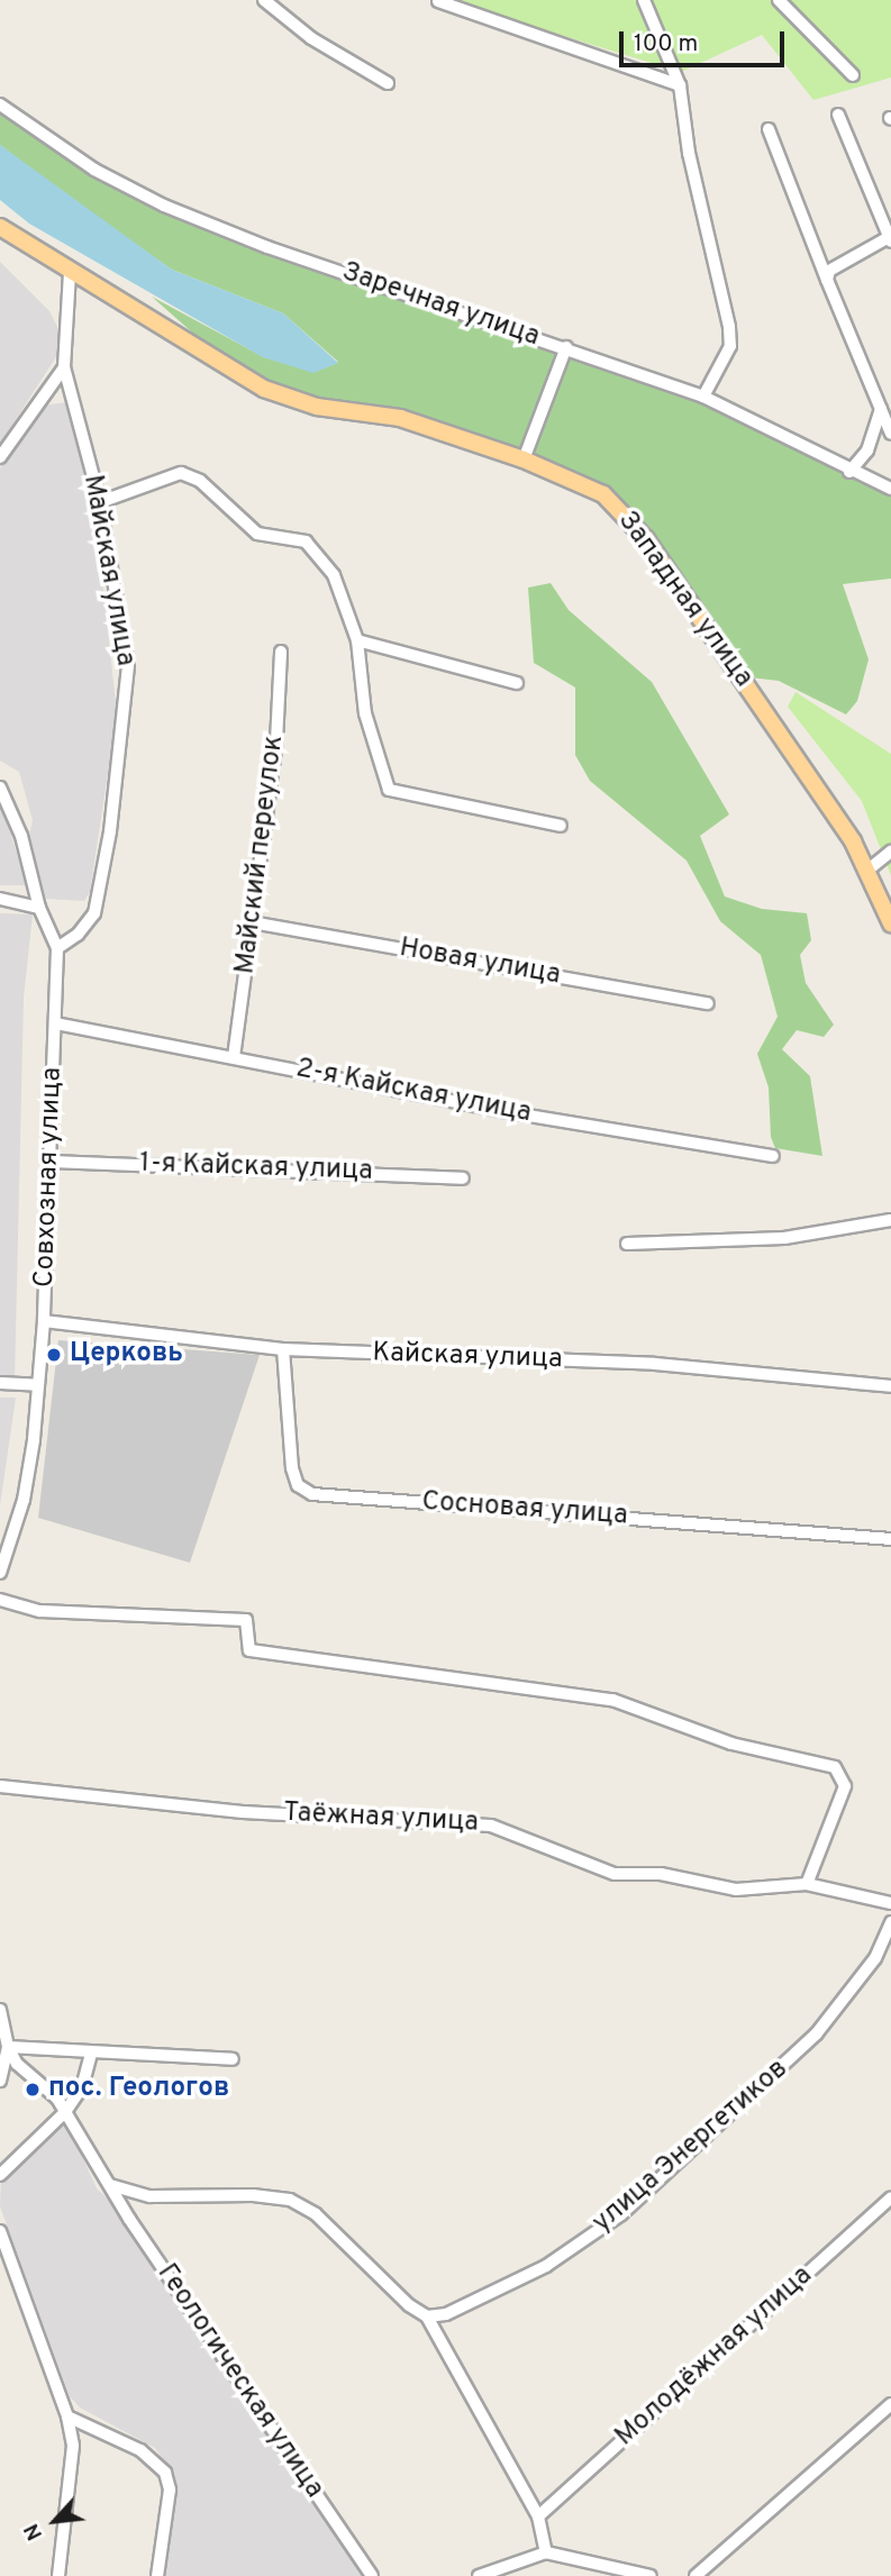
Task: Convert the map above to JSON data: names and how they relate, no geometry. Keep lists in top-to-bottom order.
{
  "streets": {
    "main road": ["Западная улица"],
    "street": [
      "Заречная улица",
      "Майская улица",
      "Майский переулок",
      "Новая улица",
      "2-я Кайская улица",
      "1-я Кайская улица",
      "Совхозная улица",
      "Кайская улица",
      "Сосновая улица",
      "Таёжная улица",
      "улица Энергетиков",
      "Молодёжная улица",
      "Геологическая улица"
    ]
  },
  "crossings": [
    ["Майская улица", "Западная улица"],
    ["Майская улица", "Совхозная улица"],
    ["Майский переулок", "Новая улица"],
    ["Майский переулок", "2-я Кайская улица"],
    ["2-я Кайская улица", "Совхозная улица"],
    ["1-я Кайская улица", "Совхозная улица"],
    ["Совхозная улица", "Кайская улица"],
    ["Кайская улица", "Сосновая улица"]
  ],
  "places": ["Церковь", "пос. Геологов"],
  "scale_bar": "100 m",
  "north": "bottom left"
}
